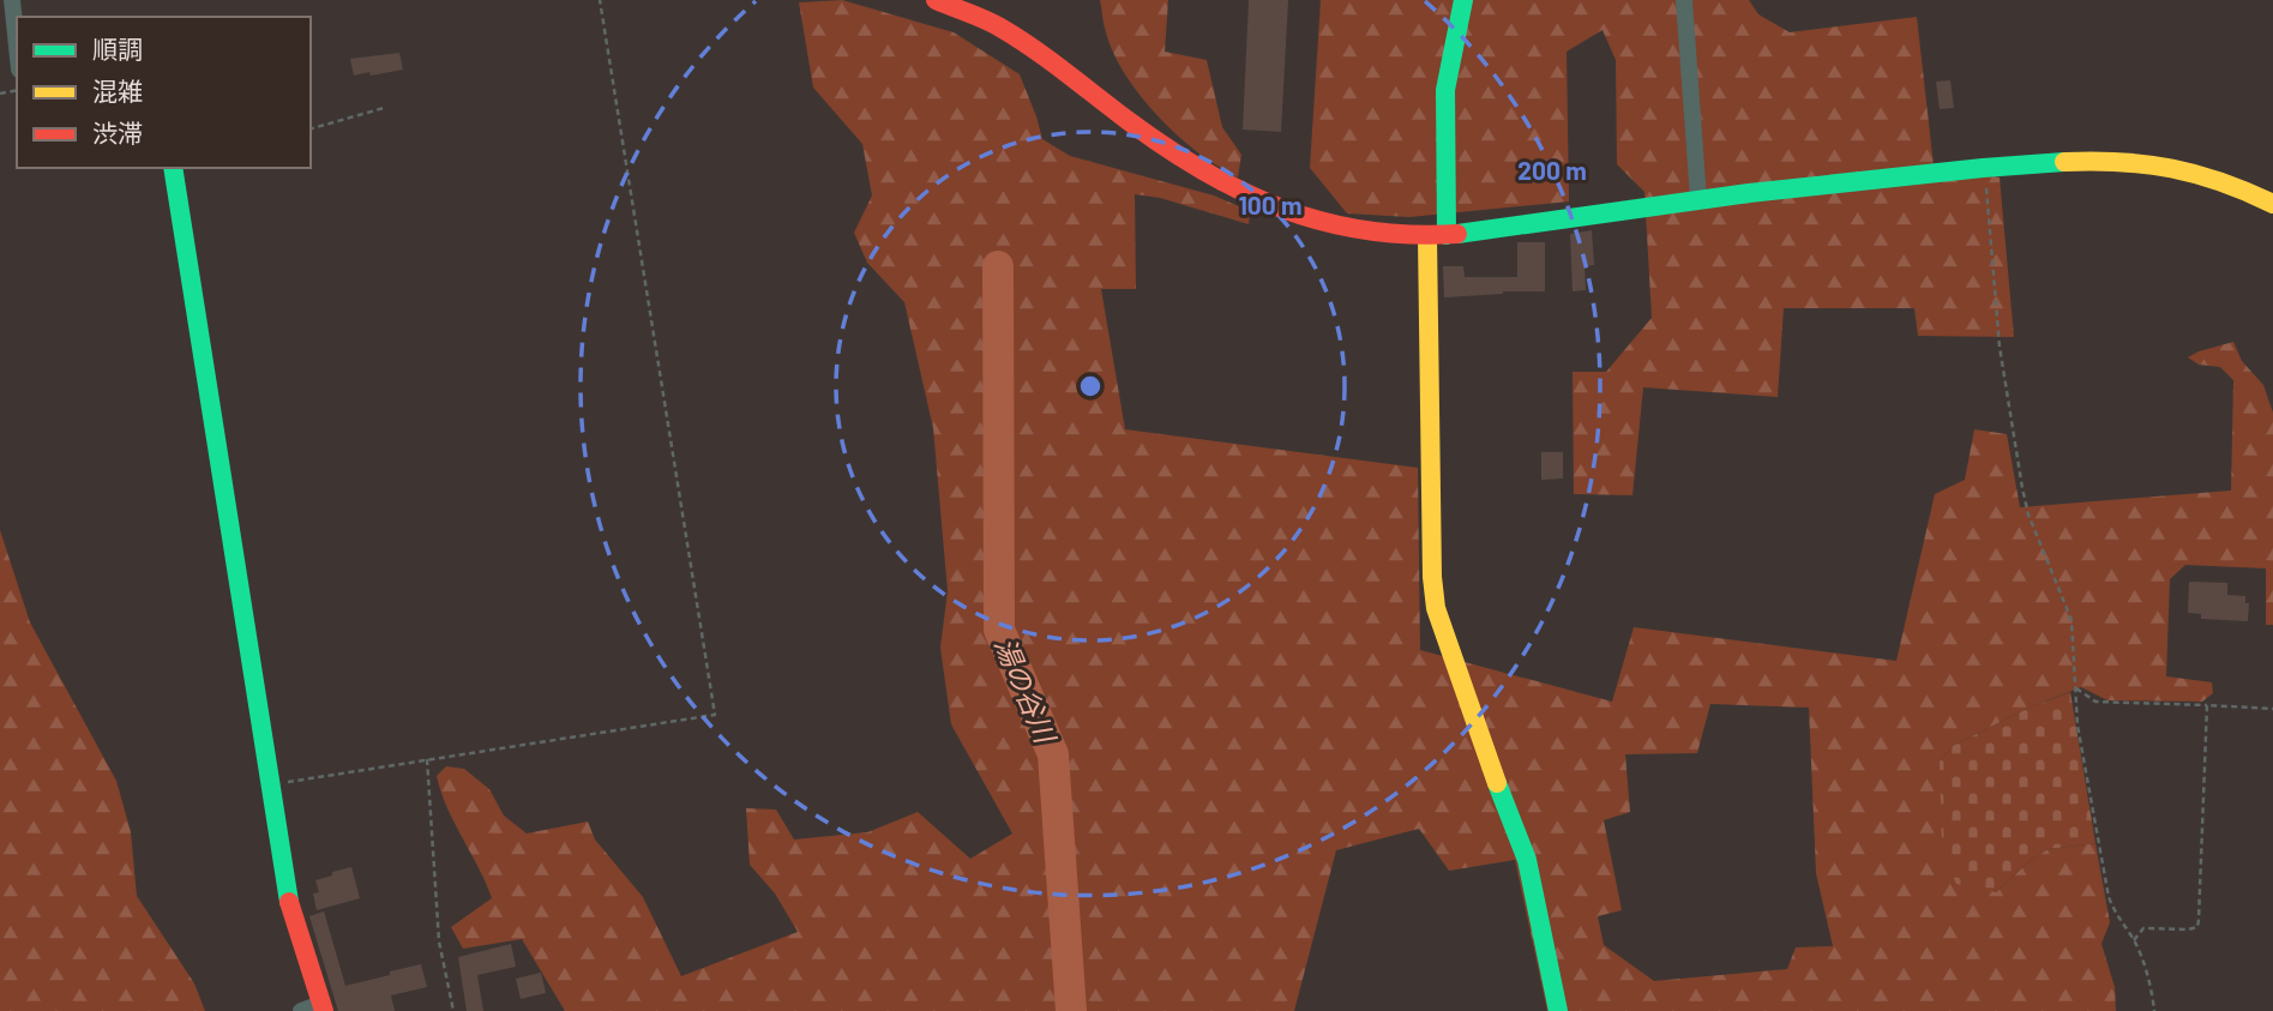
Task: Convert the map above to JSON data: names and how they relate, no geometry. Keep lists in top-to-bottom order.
{
  "water": ["湯の谷川"],
  "legend": ["順調", "混雑", "渋滞"],
  "rings": ["200 m", "100 m"]
}
